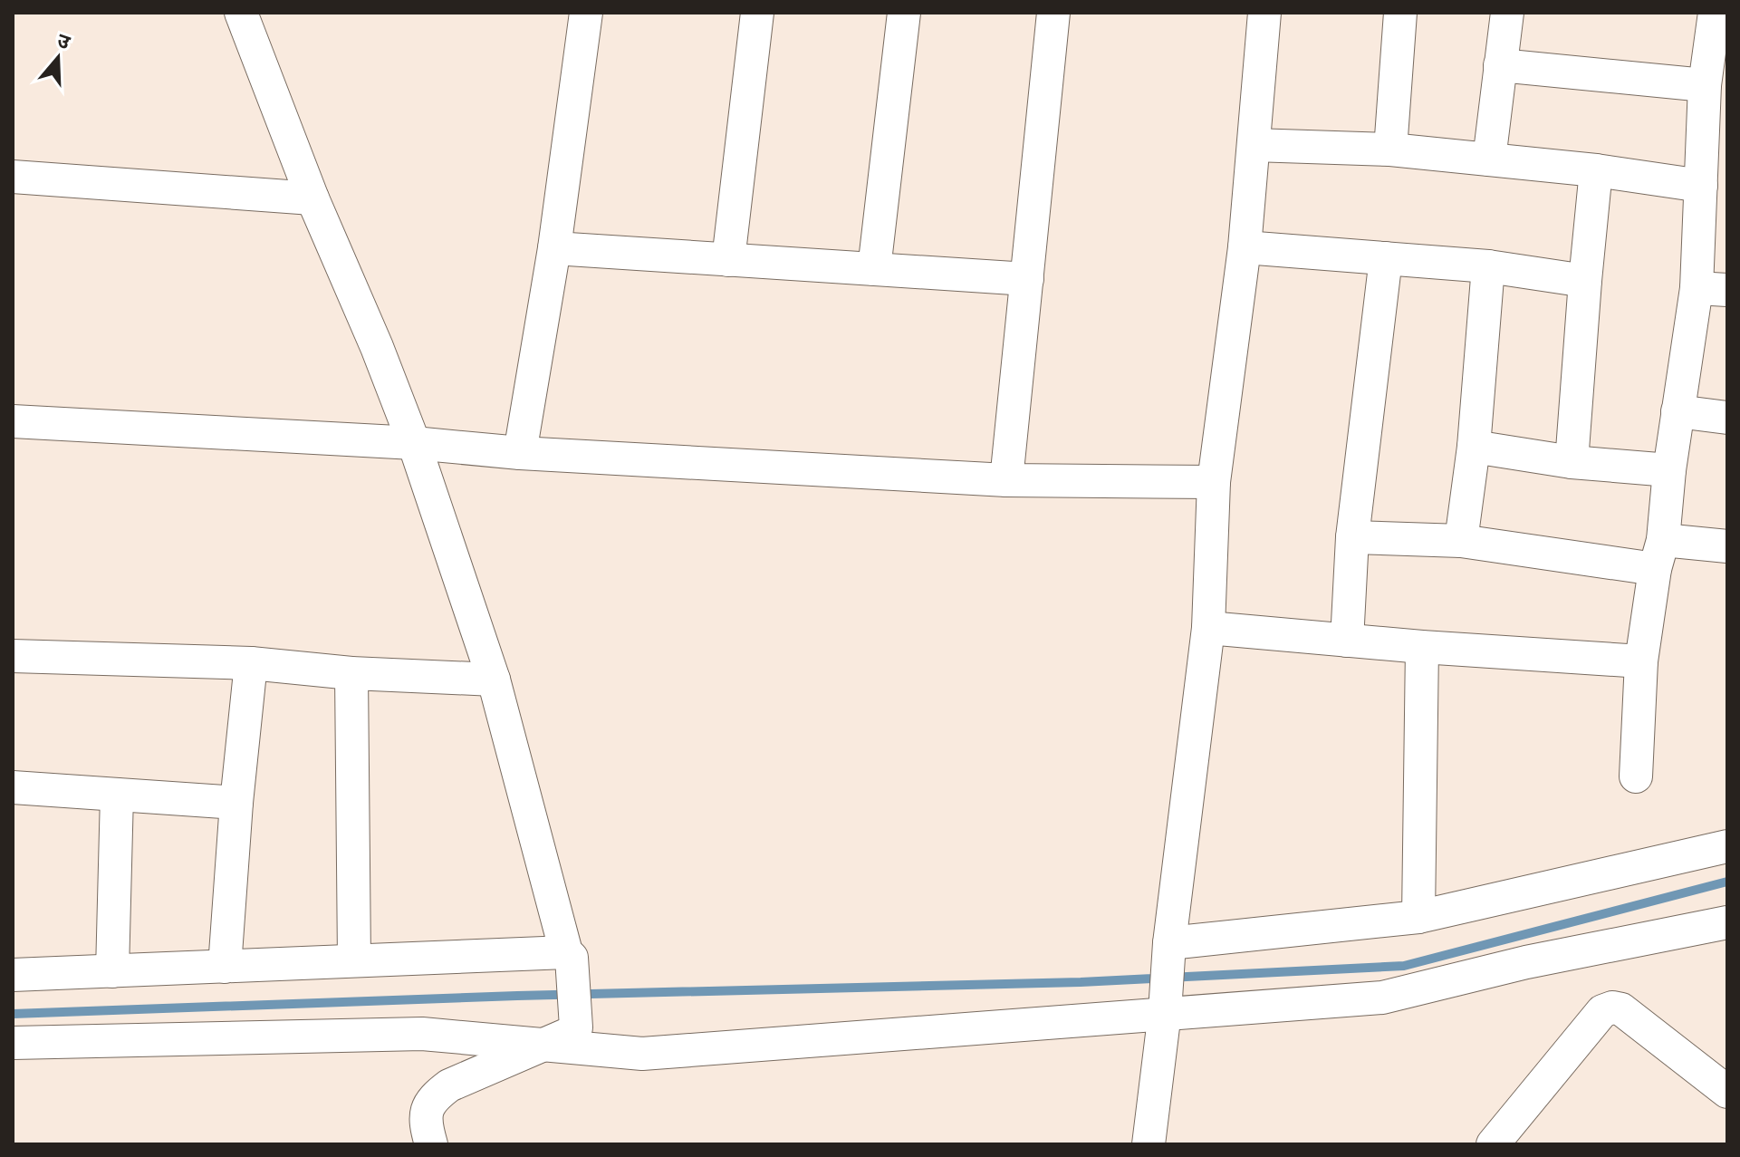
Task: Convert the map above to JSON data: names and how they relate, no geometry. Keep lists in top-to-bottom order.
{
  "north": "top"
}
